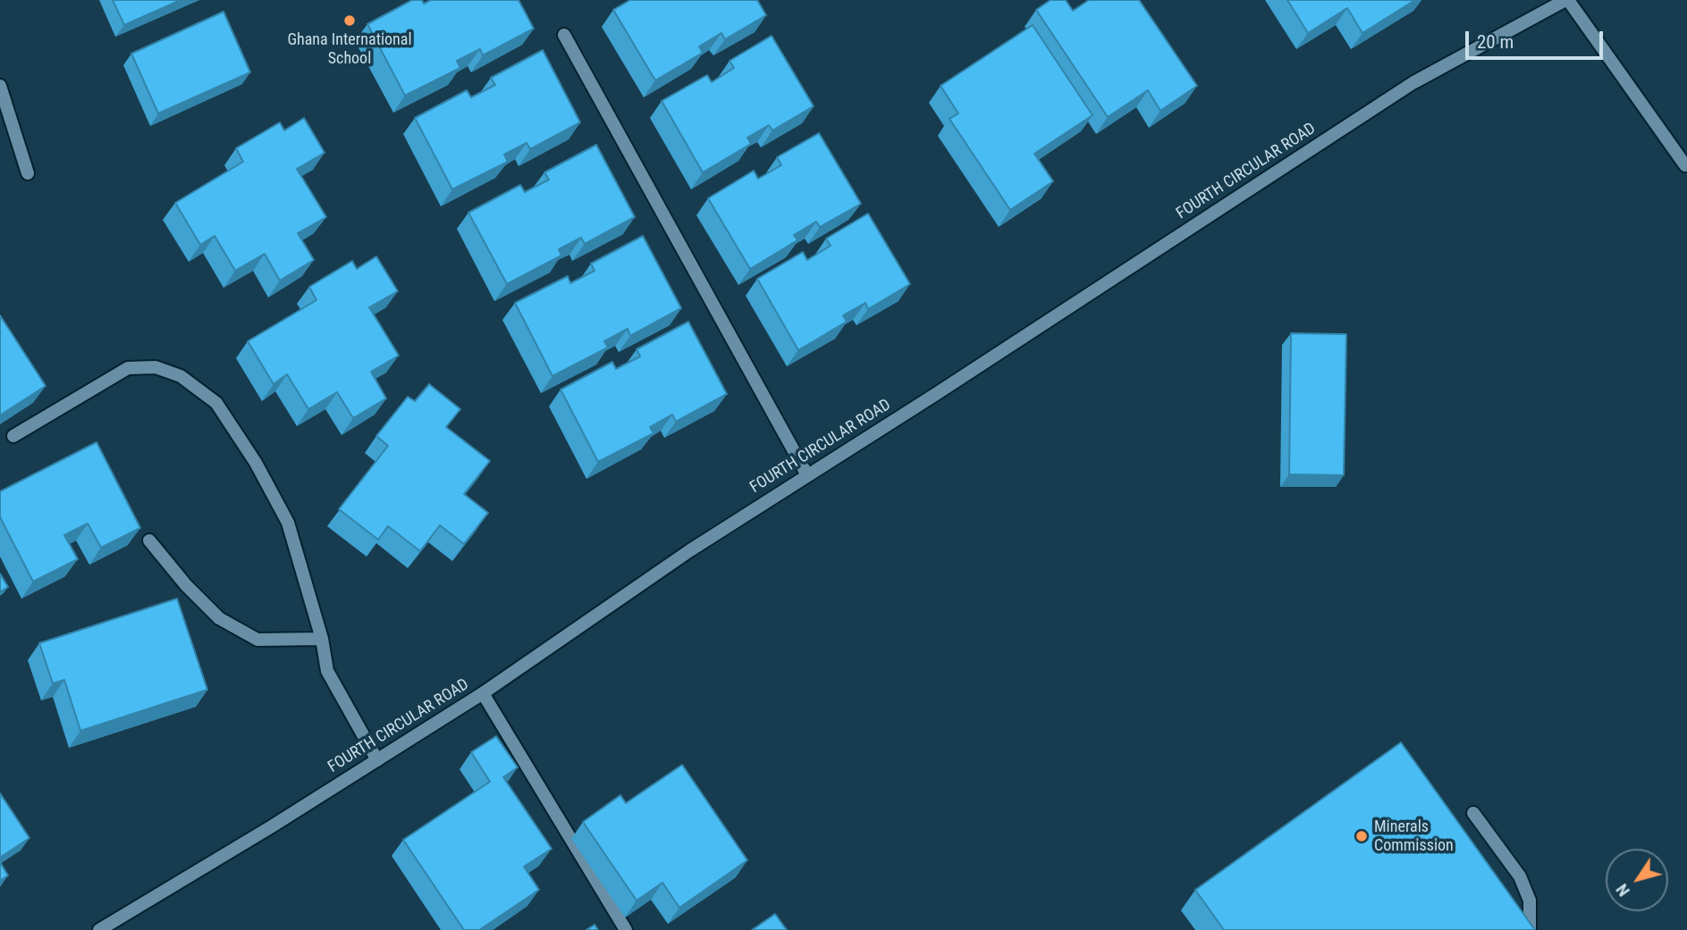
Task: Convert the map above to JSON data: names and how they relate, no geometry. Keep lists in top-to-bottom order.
{
  "streets": {
    "street": ["FOURTH CIRCULAR ROAD"]
  },
  "places": ["Ghana International School", "Minerals Commission"],
  "scale_bar": "20 m",
  "north": "bottom left"
}
